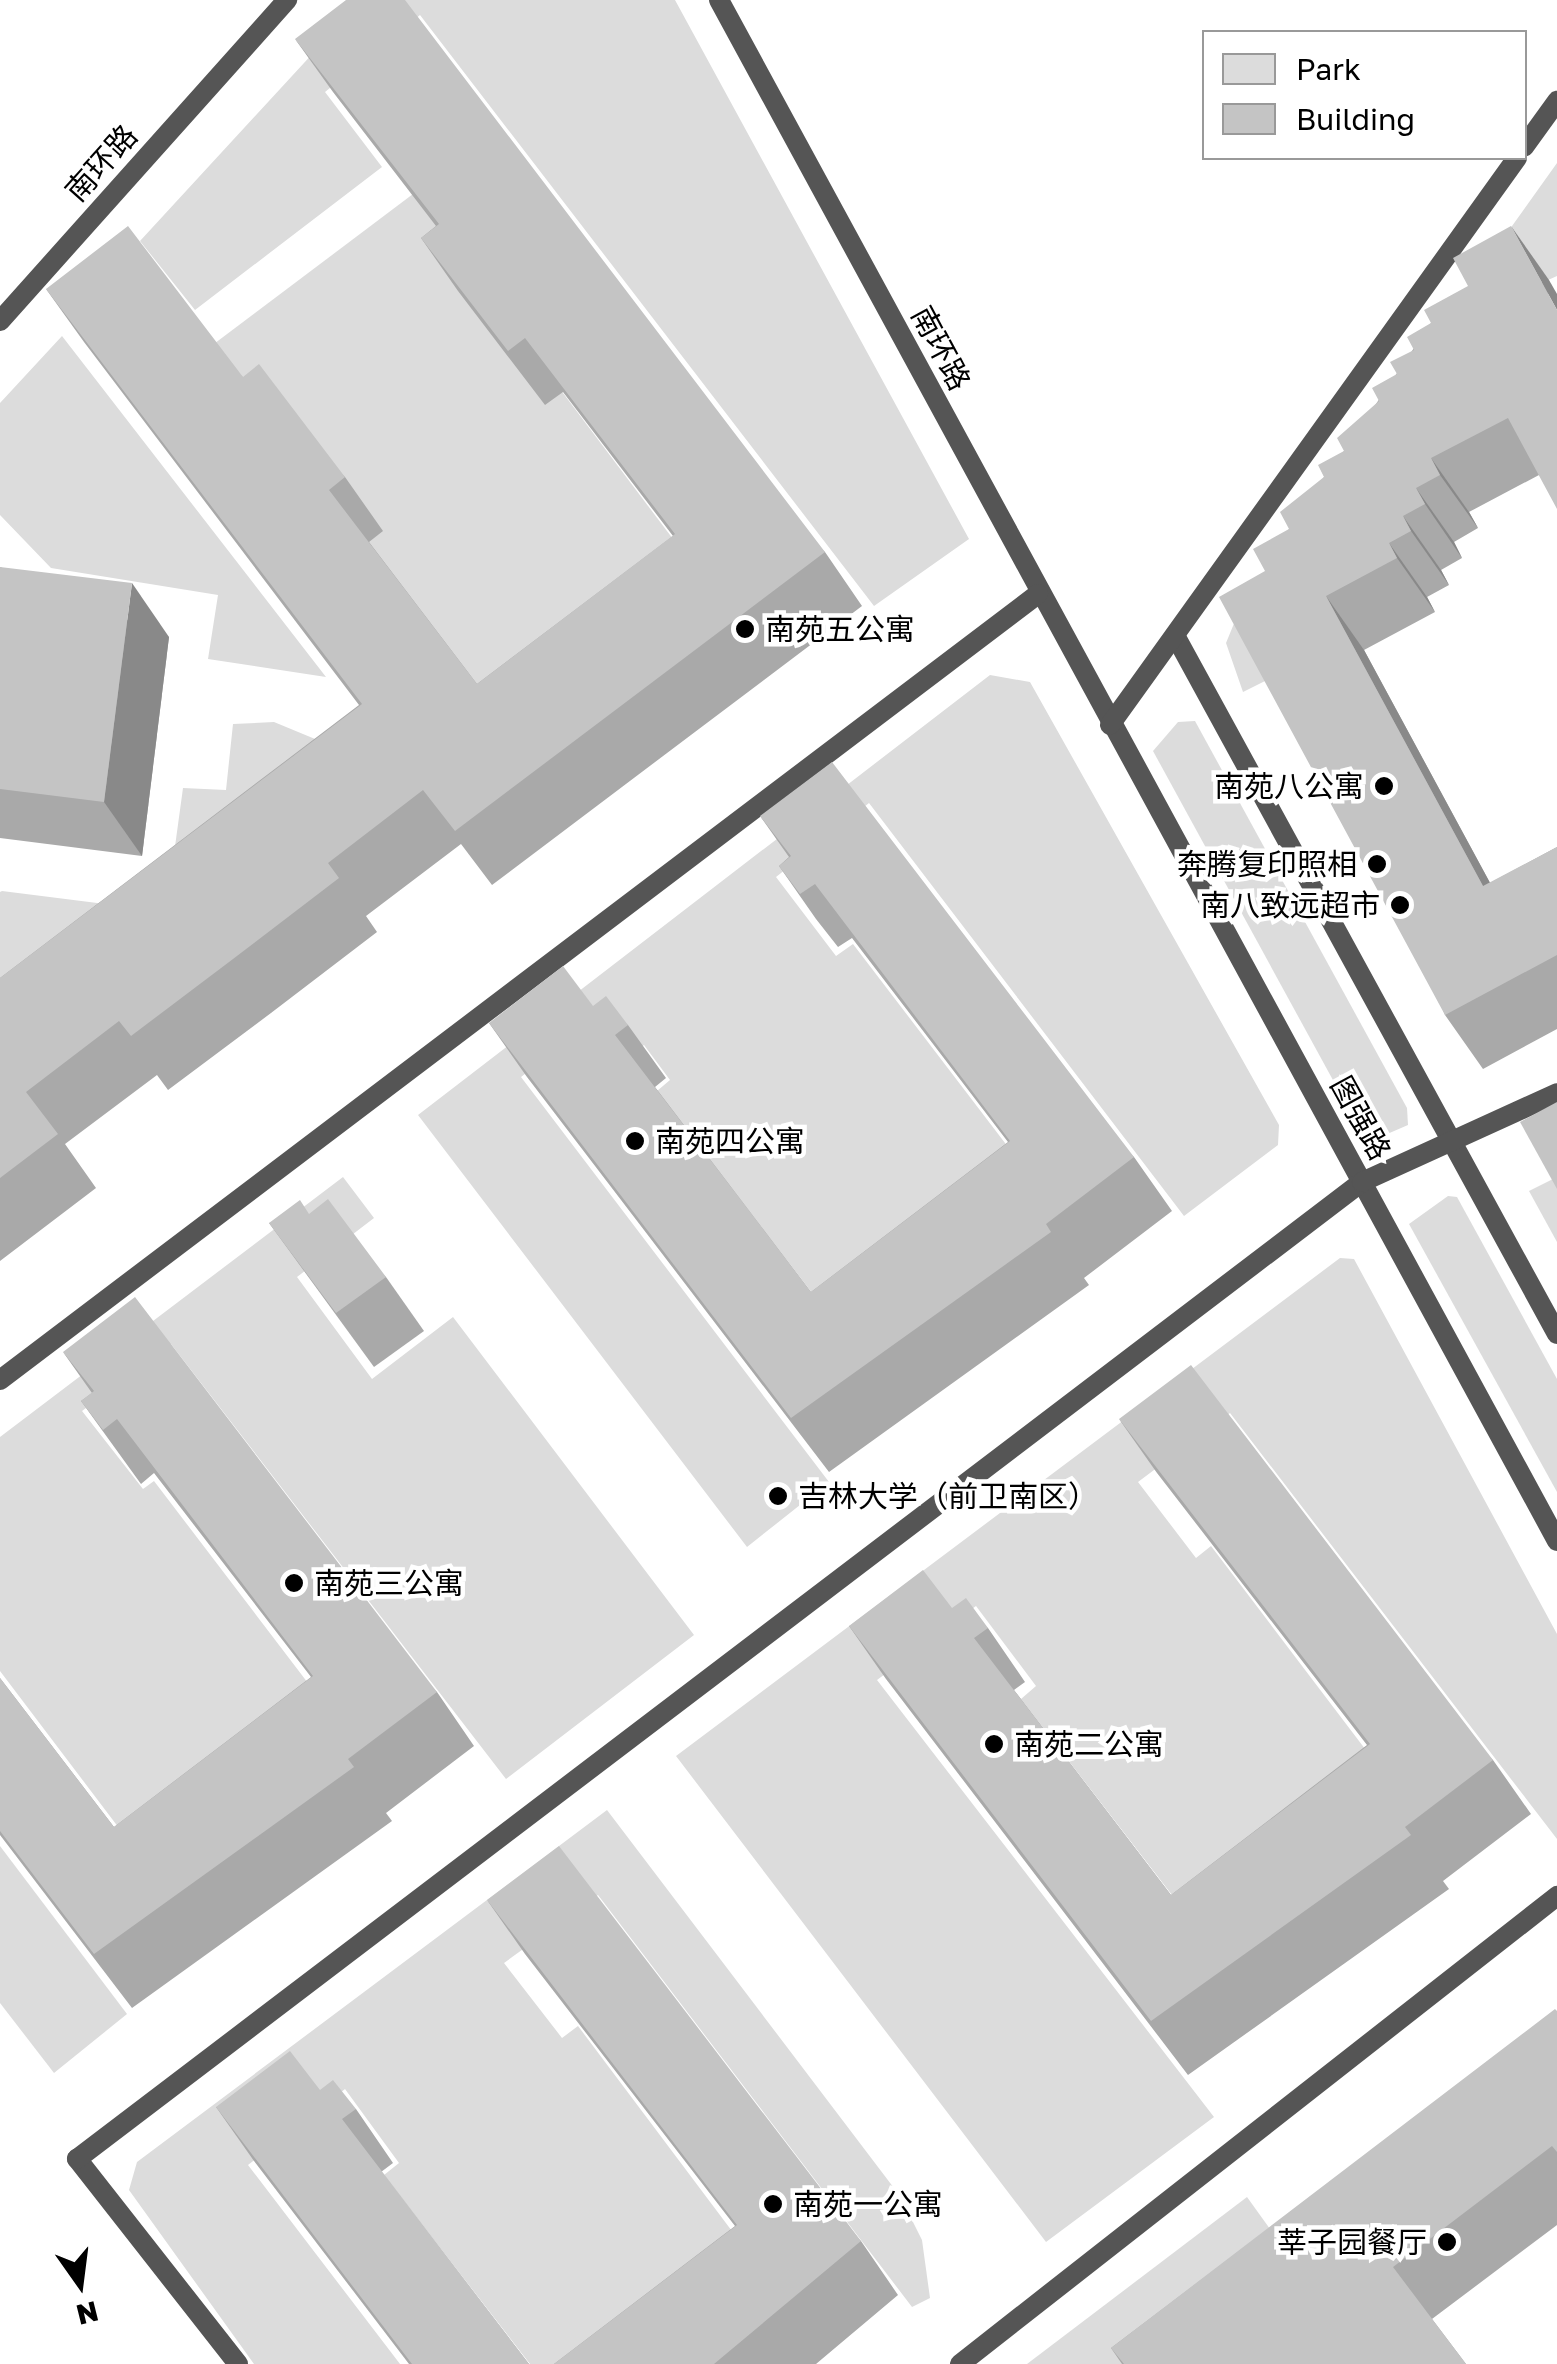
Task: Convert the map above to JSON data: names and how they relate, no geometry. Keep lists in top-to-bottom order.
{
  "streets": {
    "lane": ["南环路", "图强路"]
  },
  "crossings": [
    ["南环路", "图强路"]
  ],
  "places": [
    "南苑五公寓",
    "南苑八公寓",
    "奔腾复印照相",
    "南八致远超市",
    "南苑四公寓",
    "吉林大学（前卫南区）",
    "南苑三公寓",
    "南苑二公寓",
    "南苑一公寓",
    "莘子园餐厅"
  ],
  "legend": ["Park", "Building"],
  "north": "bottom"
}
